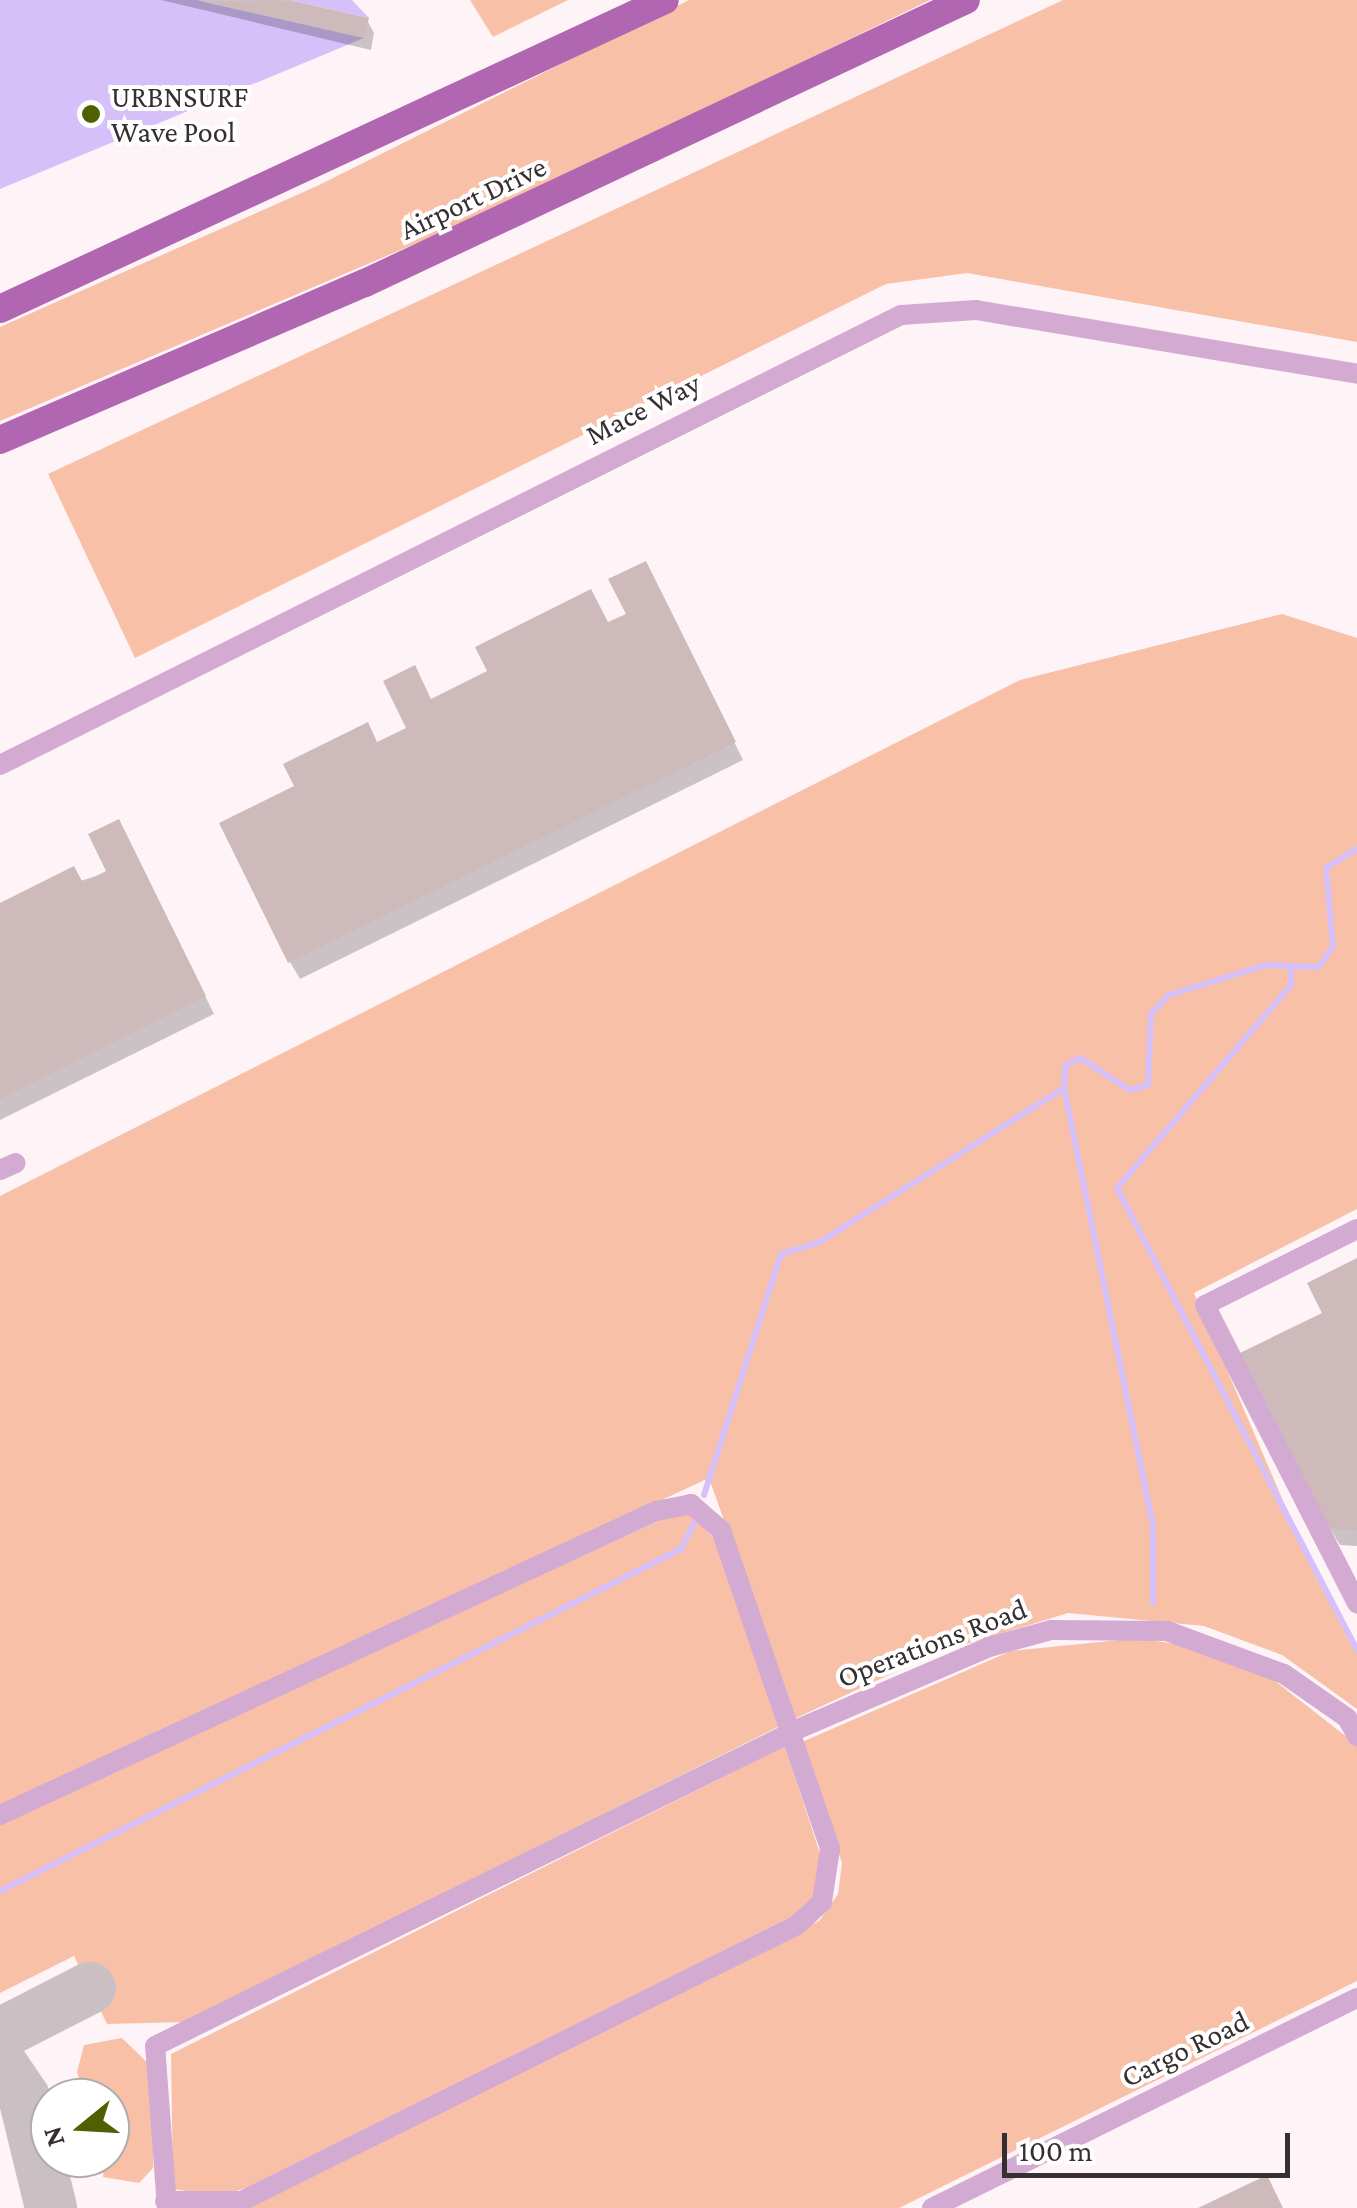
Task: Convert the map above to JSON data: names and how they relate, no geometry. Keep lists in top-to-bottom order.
{
  "streets": {
    "main road": ["Airport Drive"],
    "street": ["Mace Way", "Operations Road", "Cargo Road"]
  },
  "places": ["URBNSURF Wave Pool"],
  "scale_bar": "100 m",
  "north": "left"
}
